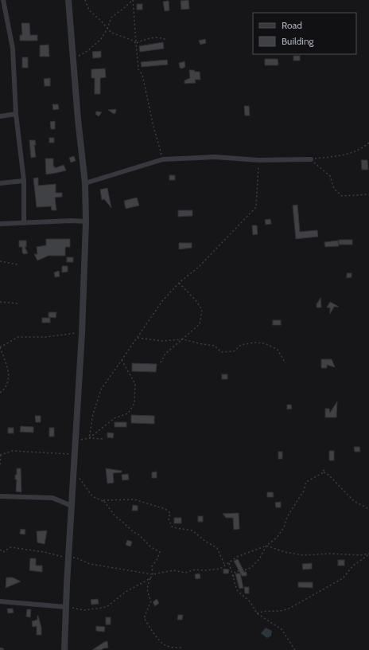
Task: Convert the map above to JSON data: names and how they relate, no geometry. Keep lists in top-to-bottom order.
{
  "legend": ["Road", "Building"]
}
